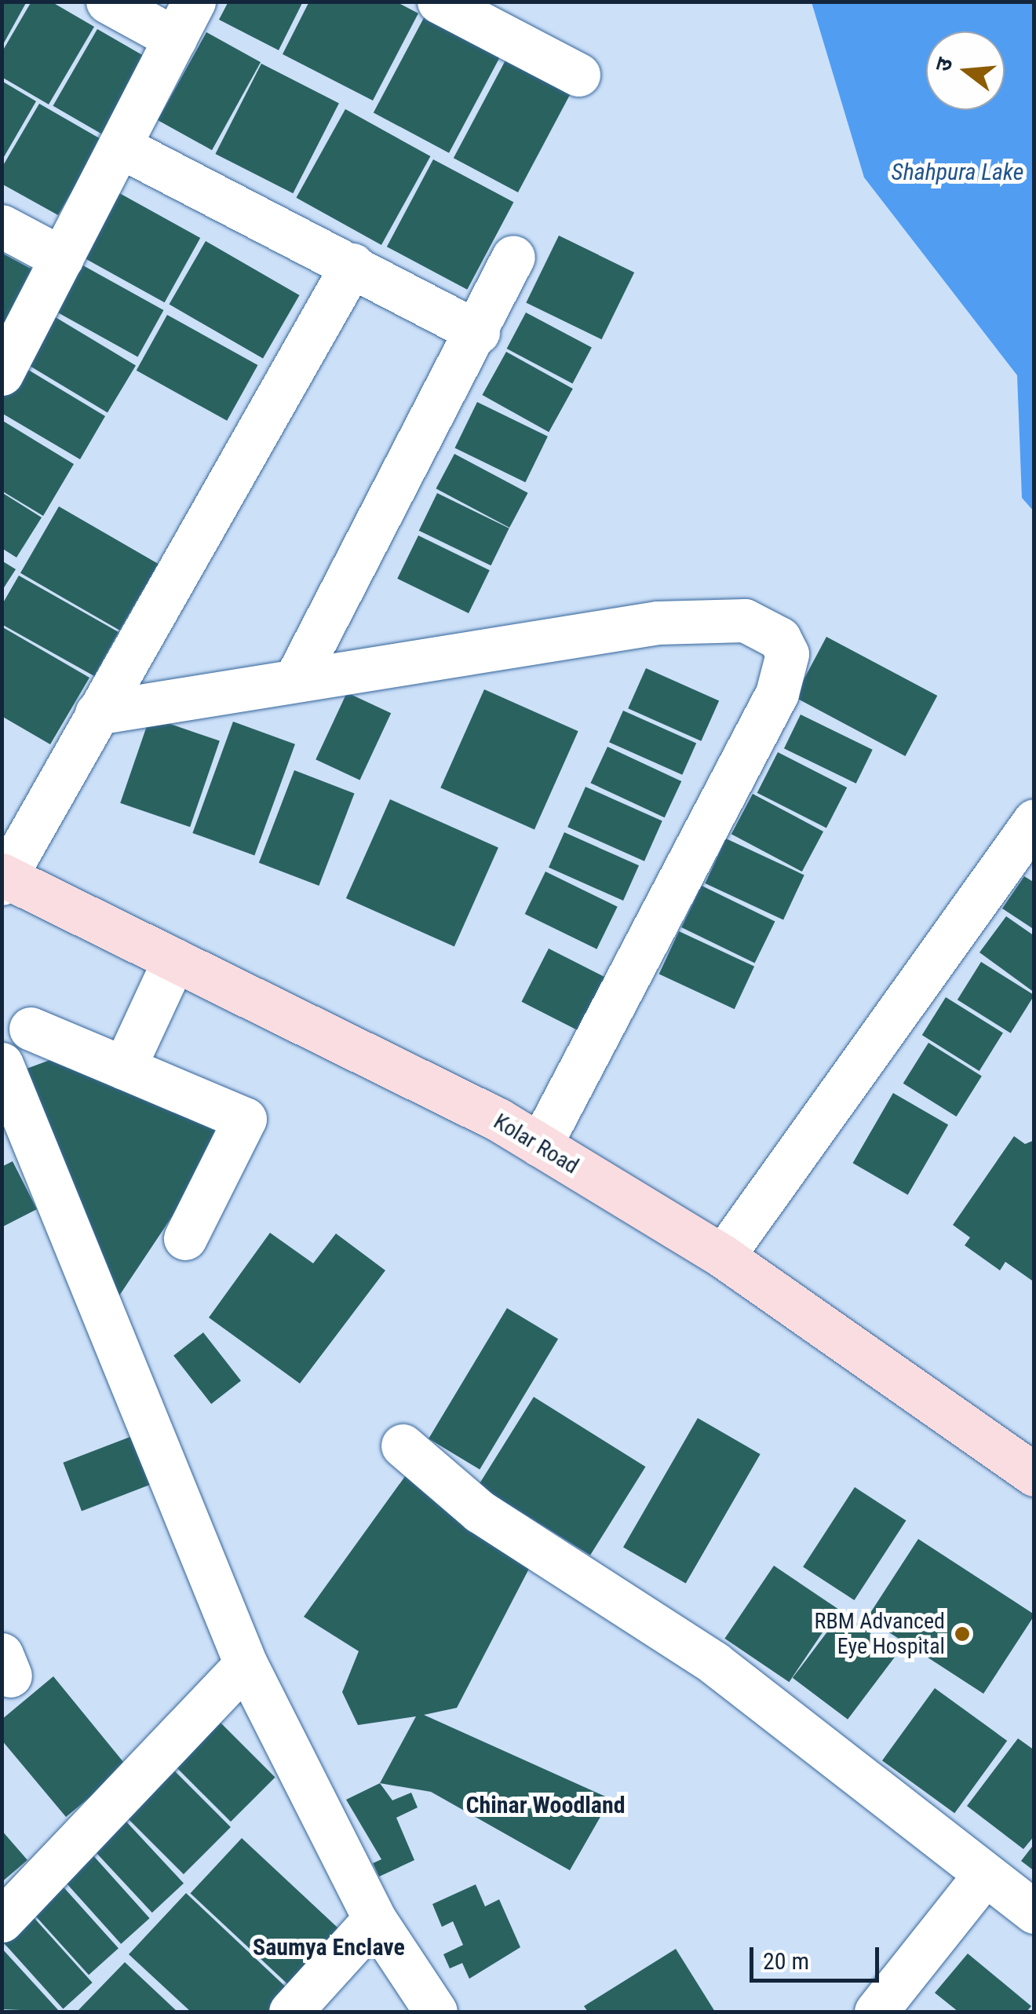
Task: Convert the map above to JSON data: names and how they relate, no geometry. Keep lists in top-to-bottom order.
{
  "streets": {
    "main road": ["Kolar Road"]
  },
  "districts": ["Chinar Woodland", "Saumya Enclave"],
  "water": ["Shahpura Lake"],
  "places": ["RBM Advanced Eye Hospital"],
  "scale_bar": "20 m",
  "north": "left"
}
